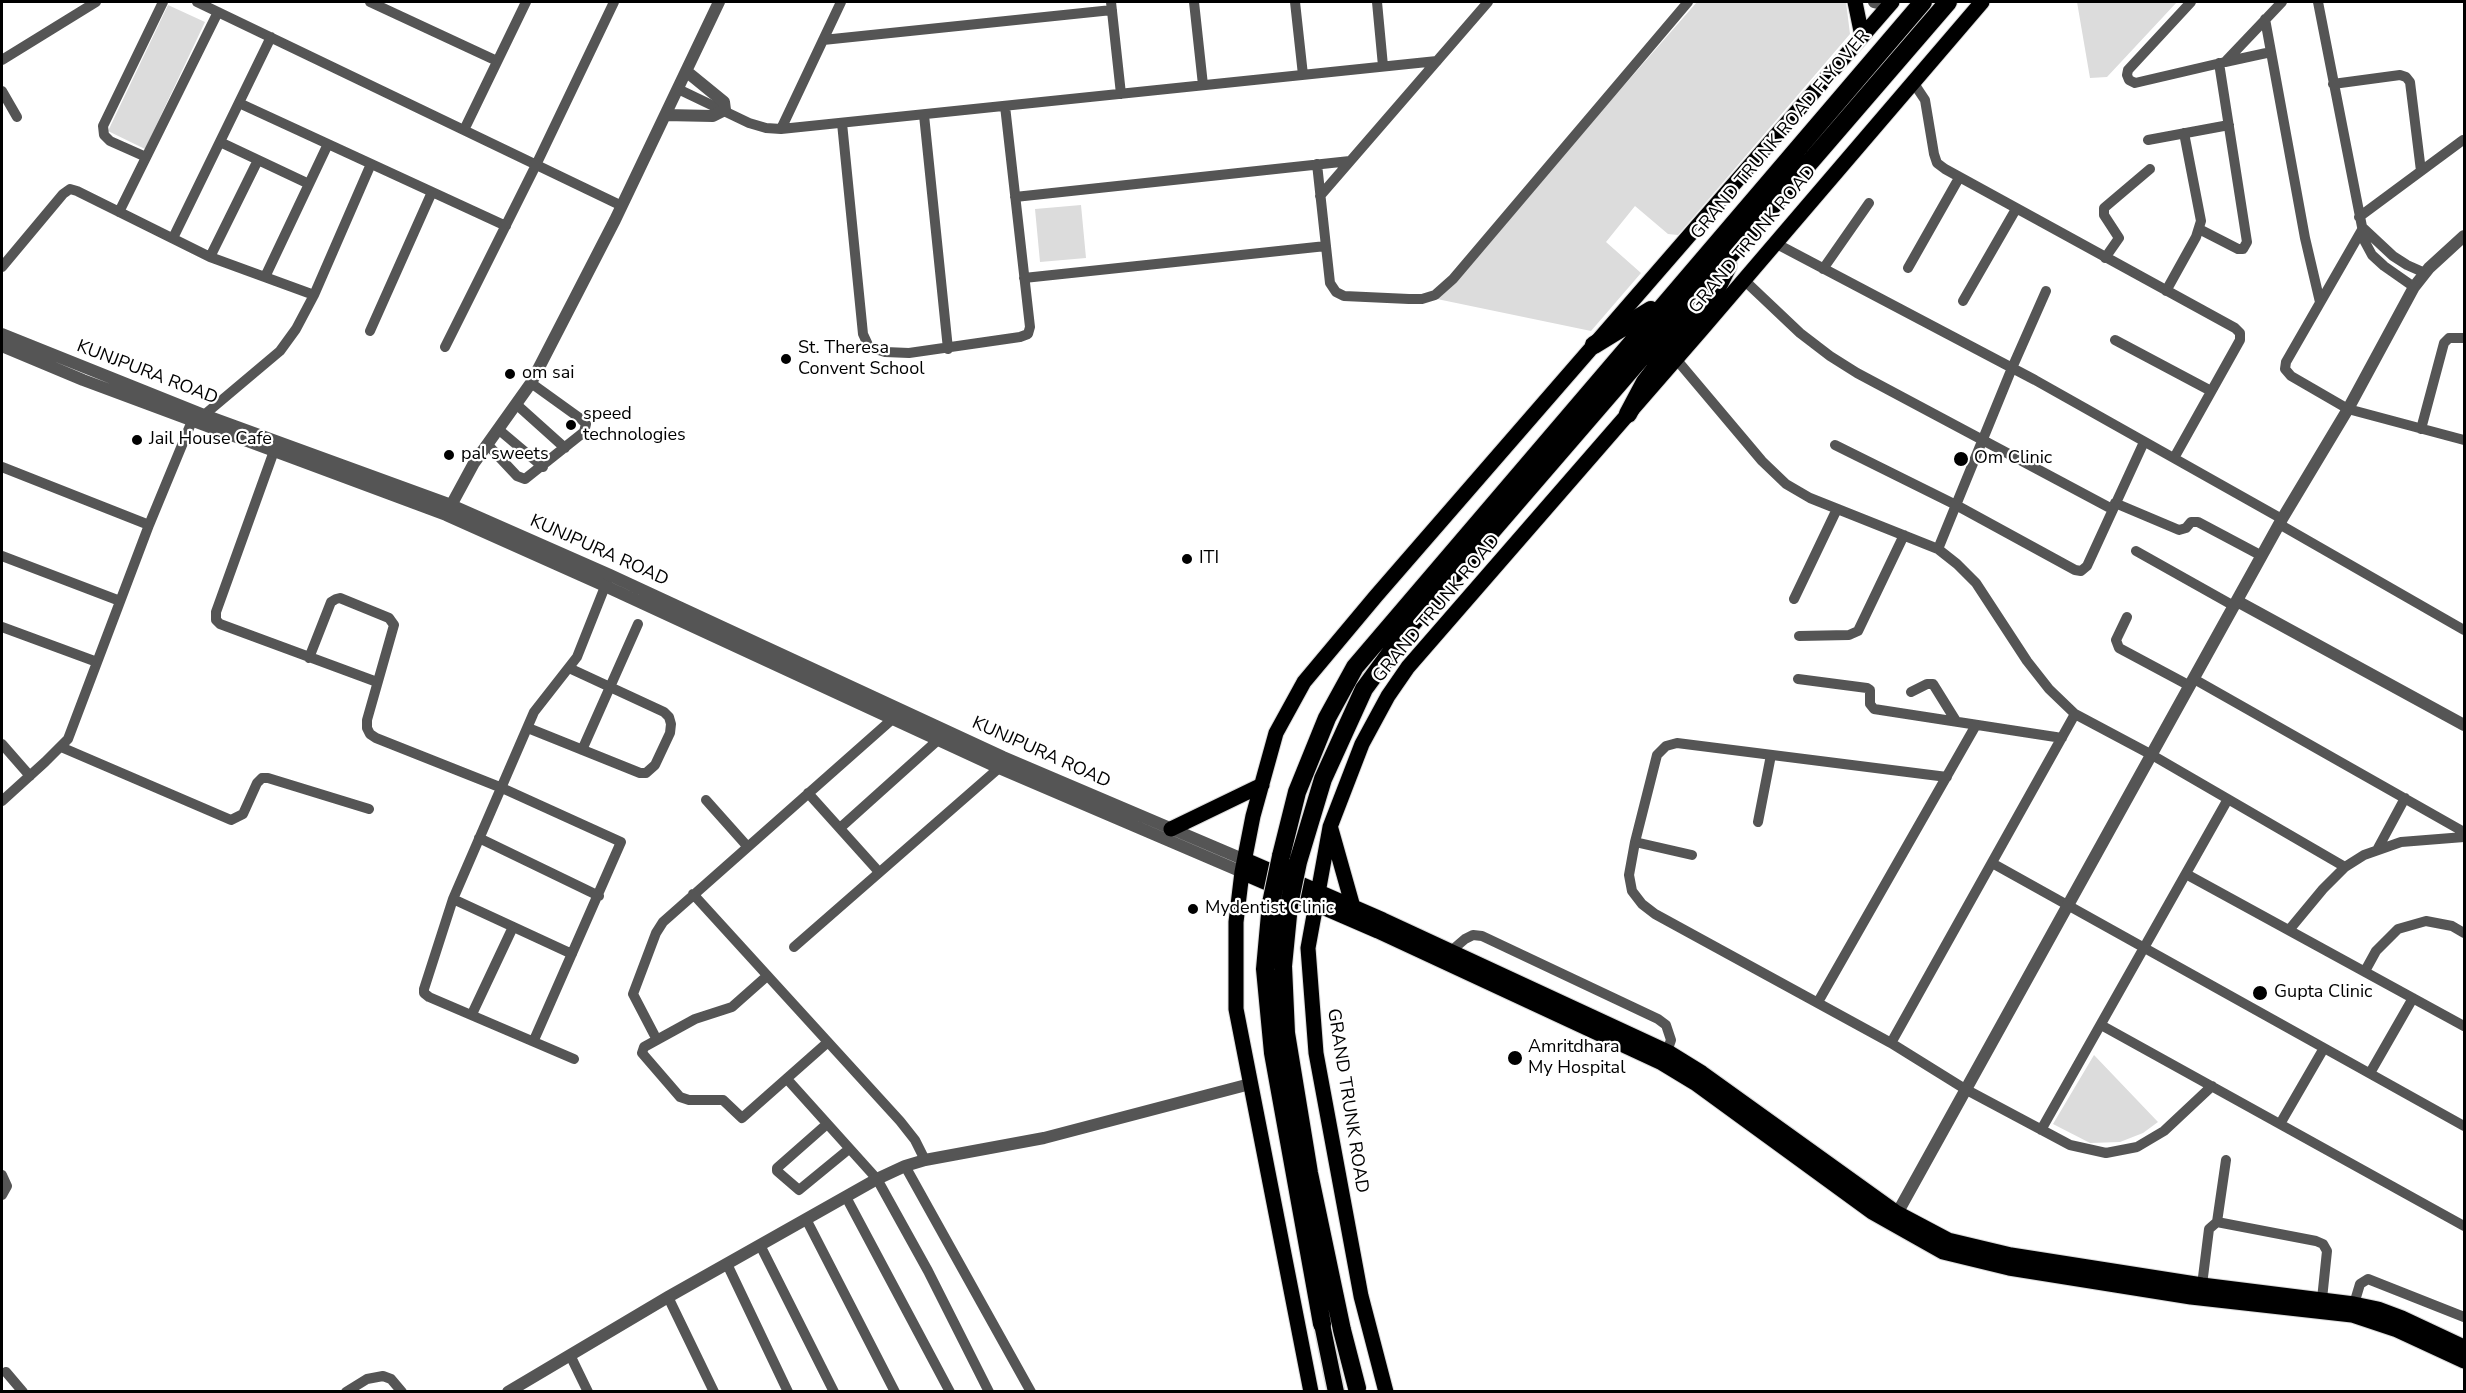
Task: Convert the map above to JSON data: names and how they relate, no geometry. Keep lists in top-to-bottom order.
{
  "streets": {
    "highway": ["GRAND TRUNK ROAD FLYOVER"],
    "main road": ["GRAND TRUNK ROAD"],
    "street": ["KUNJPURA ROAD"]
  },
  "places": [
    "St. Theresa Convent School",
    "om sai",
    "speed technologies",
    "Jail House Cafe",
    "pal sweets",
    "Om Clinic",
    "ITI",
    "Mydentist Clinic",
    "Gupta Clinic",
    "Amritdhara My Hospital"
  ]
}
